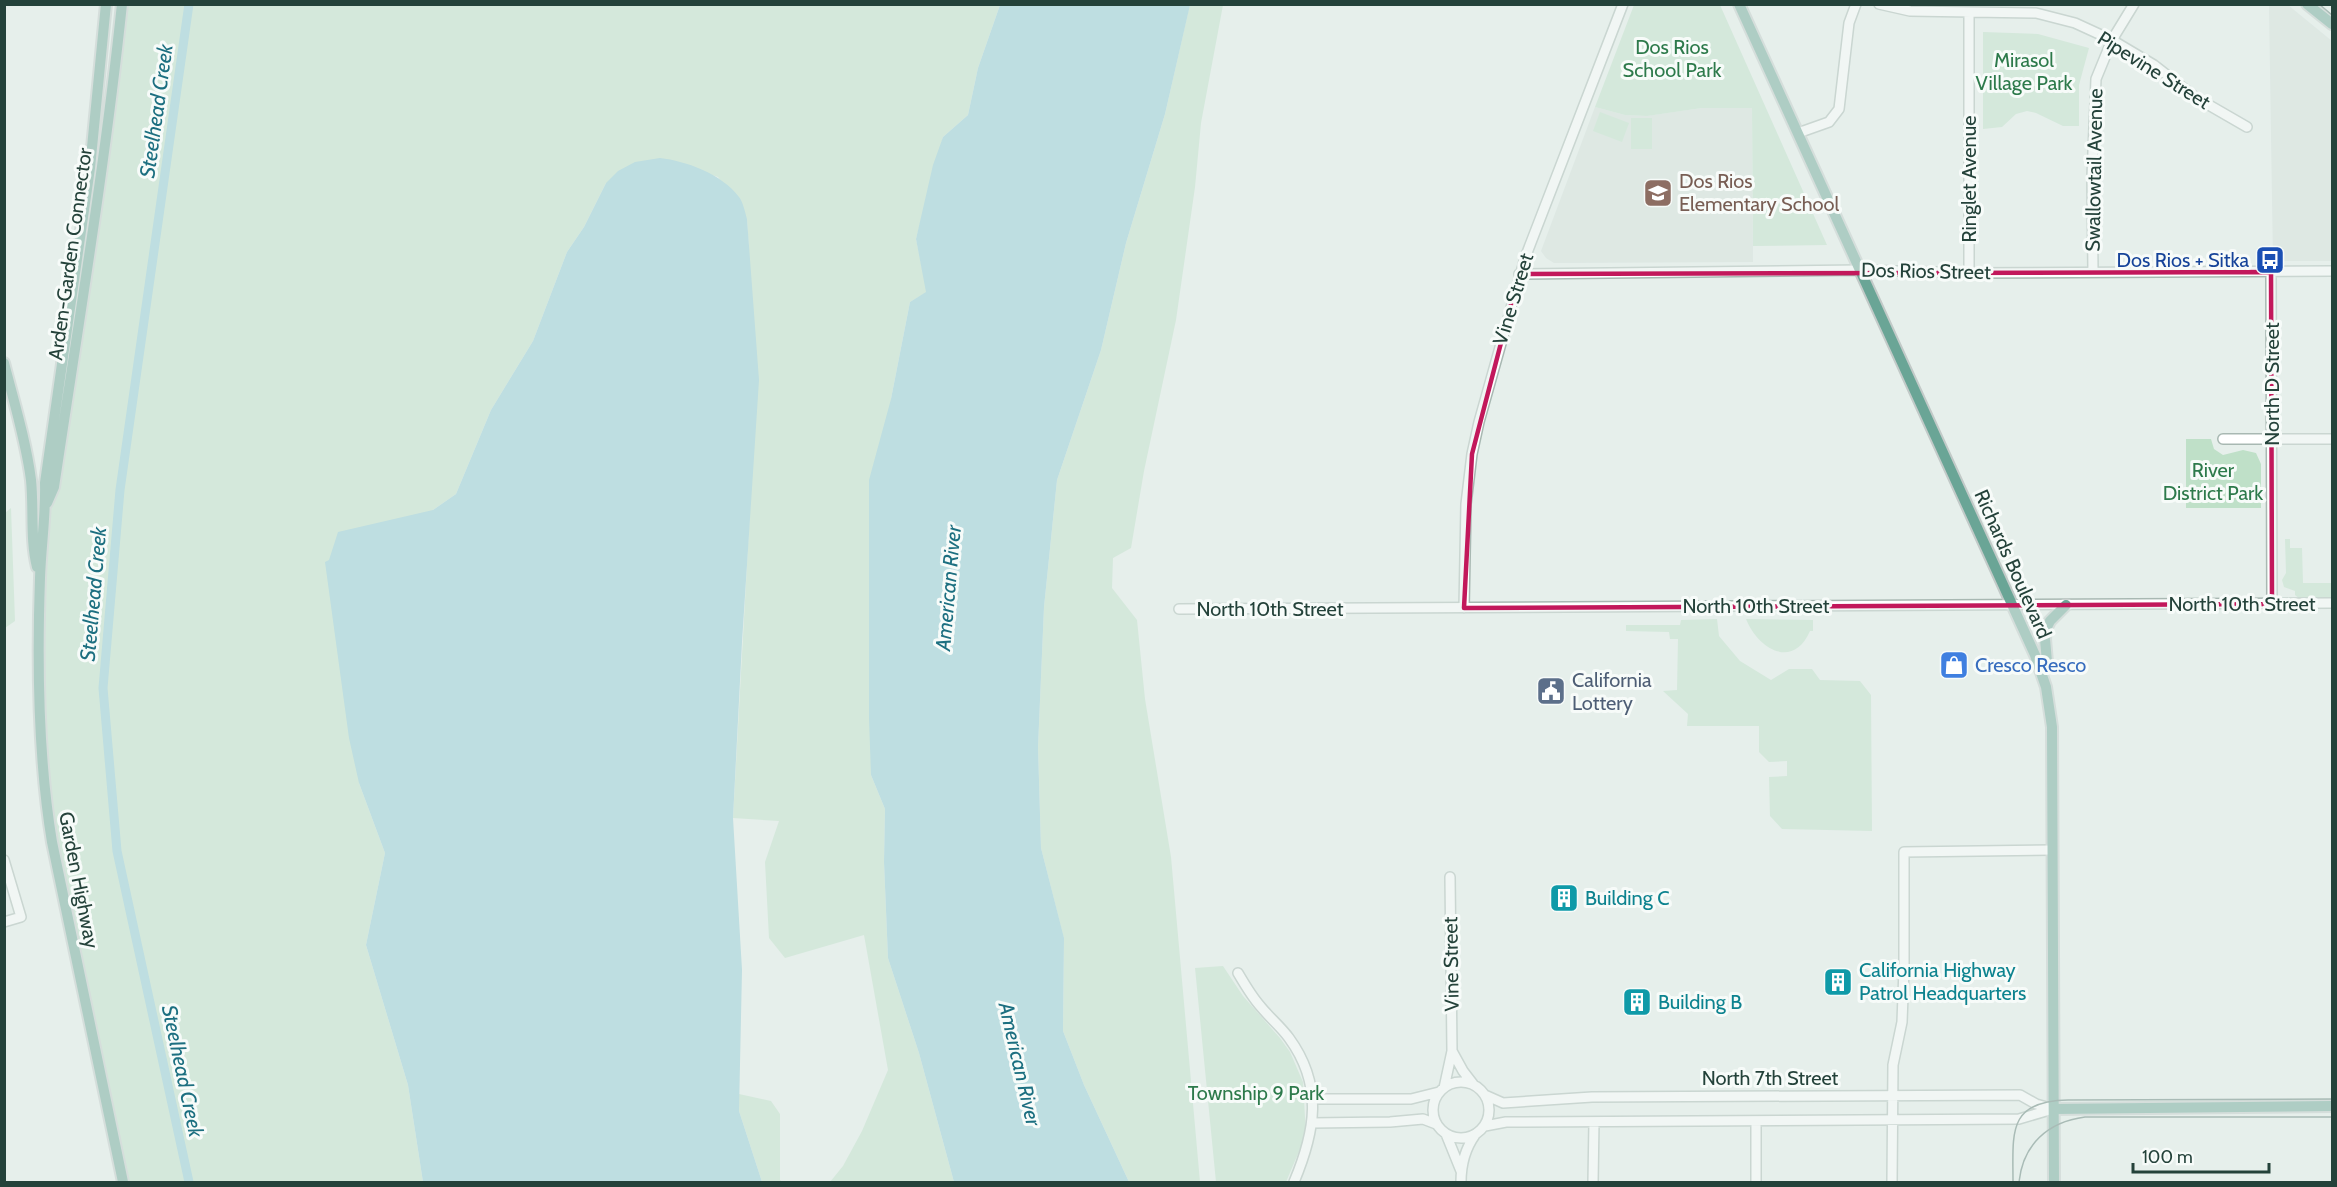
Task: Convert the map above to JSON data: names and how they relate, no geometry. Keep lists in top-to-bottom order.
{
  "streets": {
    "main road": [
      "Arden-Garden Connector",
      "Richards Boulevard",
      "Garden Highway",
      "North 7th Street"
    ],
    "street": [
      "Pipevine Street",
      "Swallowtail Avenue",
      "Ringlet Avenue",
      "Dos Rios Street",
      "Vine Street",
      "North D Street",
      "North 10th Street"
    ]
  },
  "crossings": [
    ["Pipevine Street", "Swallowtail Avenue"],
    ["Pipevine Street", "Ringlet Avenue"],
    ["Swallowtail Avenue", "Dos Rios Street"],
    ["Ringlet Avenue", "Dos Rios Street"],
    ["Arden-Garden Connector", "Garden Highway"],
    ["Dos Rios Street", "Vine Street"],
    ["Dos Rios Street", "North D Street"],
    ["Dos Rios Street", "Richards Boulevard"],
    ["Vine Street", "North 10th Street"],
    ["Vine Street", "North 7th Street"],
    ["North D Street", "North 10th Street"],
    ["Richards Boulevard", "North 10th Street"],
    ["Richards Boulevard", "North 7th Street"]
  ],
  "water": ["Steelhead Creek", "American River"],
  "parks": [
    "Dos Rios School Park",
    "Mirasol Village Park",
    "River District Park",
    "Township 9 Park"
  ],
  "places": {
    "school or university": ["Dos Rios Elementary School"],
    "bus stop": ["Dos Rios + Sitka"],
    "shop": ["Cresco Resco"],
    "public building": ["California Lottery"],
    "building": ["Building C", "California Highway Patrol Headquarters", "Building B"]
  },
  "scale_bar": "100 m"
}
